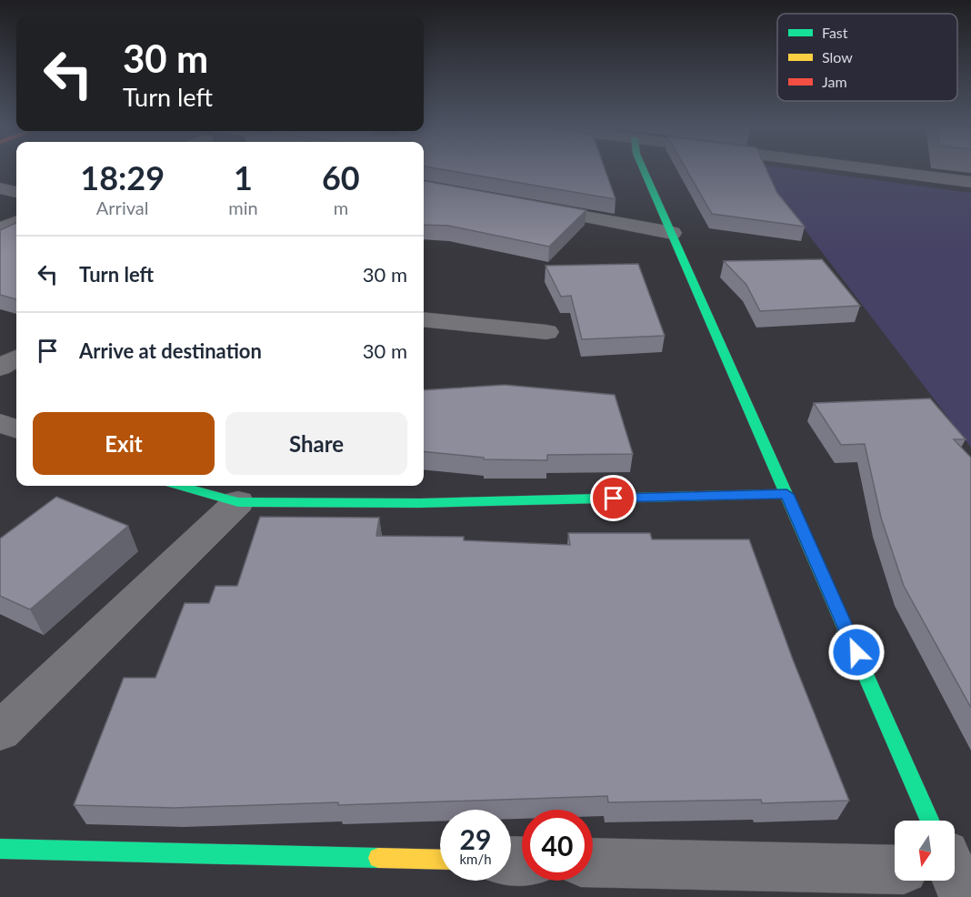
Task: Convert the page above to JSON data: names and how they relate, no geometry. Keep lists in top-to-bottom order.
{
  "legend": ["Fast", "Slow", "Jam"],
  "north": "bottom",
  "page": {
    "turn": ["30 m", "Turn left"],
    "eta": [
      "18:29",
      "Arrival",
      "1",
      "min",
      "60",
      "m"
    ],
    "list": [
      {
        "name": "Turn left",
        "value": "30 m"
      },
      {
        "name": "Arrive at destination",
        "value": "30 m"
      }
    ],
    "buttons": ["Exit", "Share"],
    "speed": "29 km/h",
    "limit": "40"
  }
}
